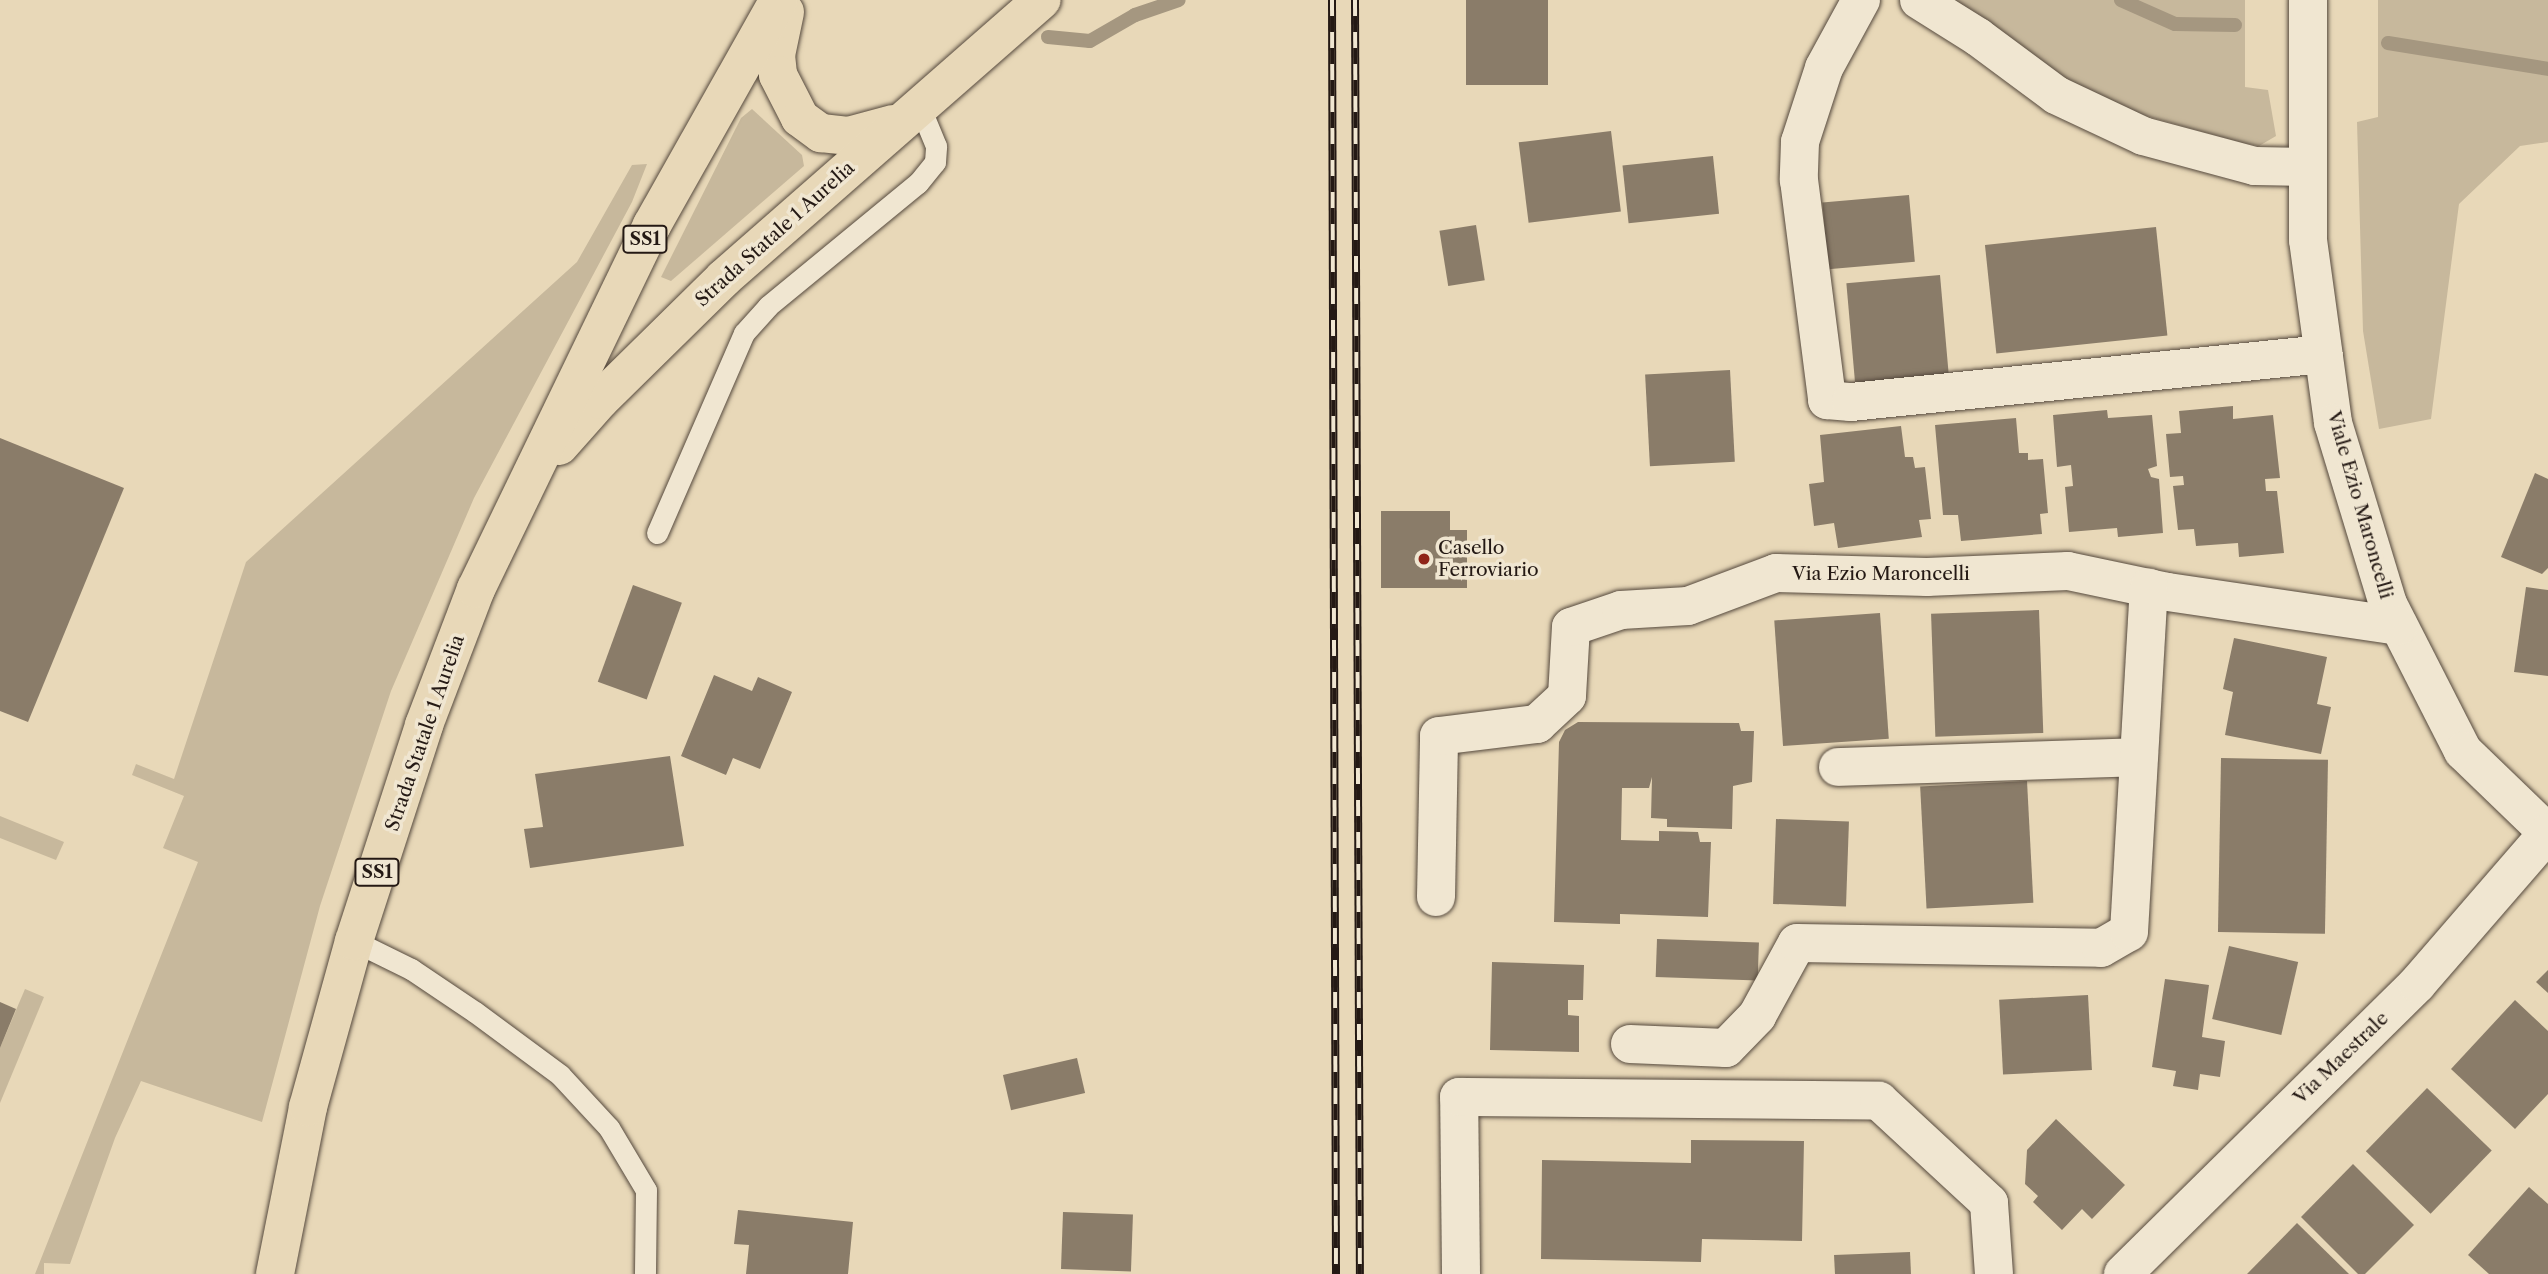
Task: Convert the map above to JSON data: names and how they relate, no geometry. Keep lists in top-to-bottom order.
{
  "streets": {
    "main road": ["Strada Statale 1 Aurelia", "SS1"],
    "street": ["Viale Ezio Maroncelli", "Via Ezio Maroncelli", "Via Maestrale"]
  },
  "crossings": [
    ["Viale Ezio Maroncelli", "Via Ezio Maroncelli"],
    ["Viale Ezio Maroncelli", "Via Maestrale"]
  ],
  "places": ["Casello Ferroviario"]
}
